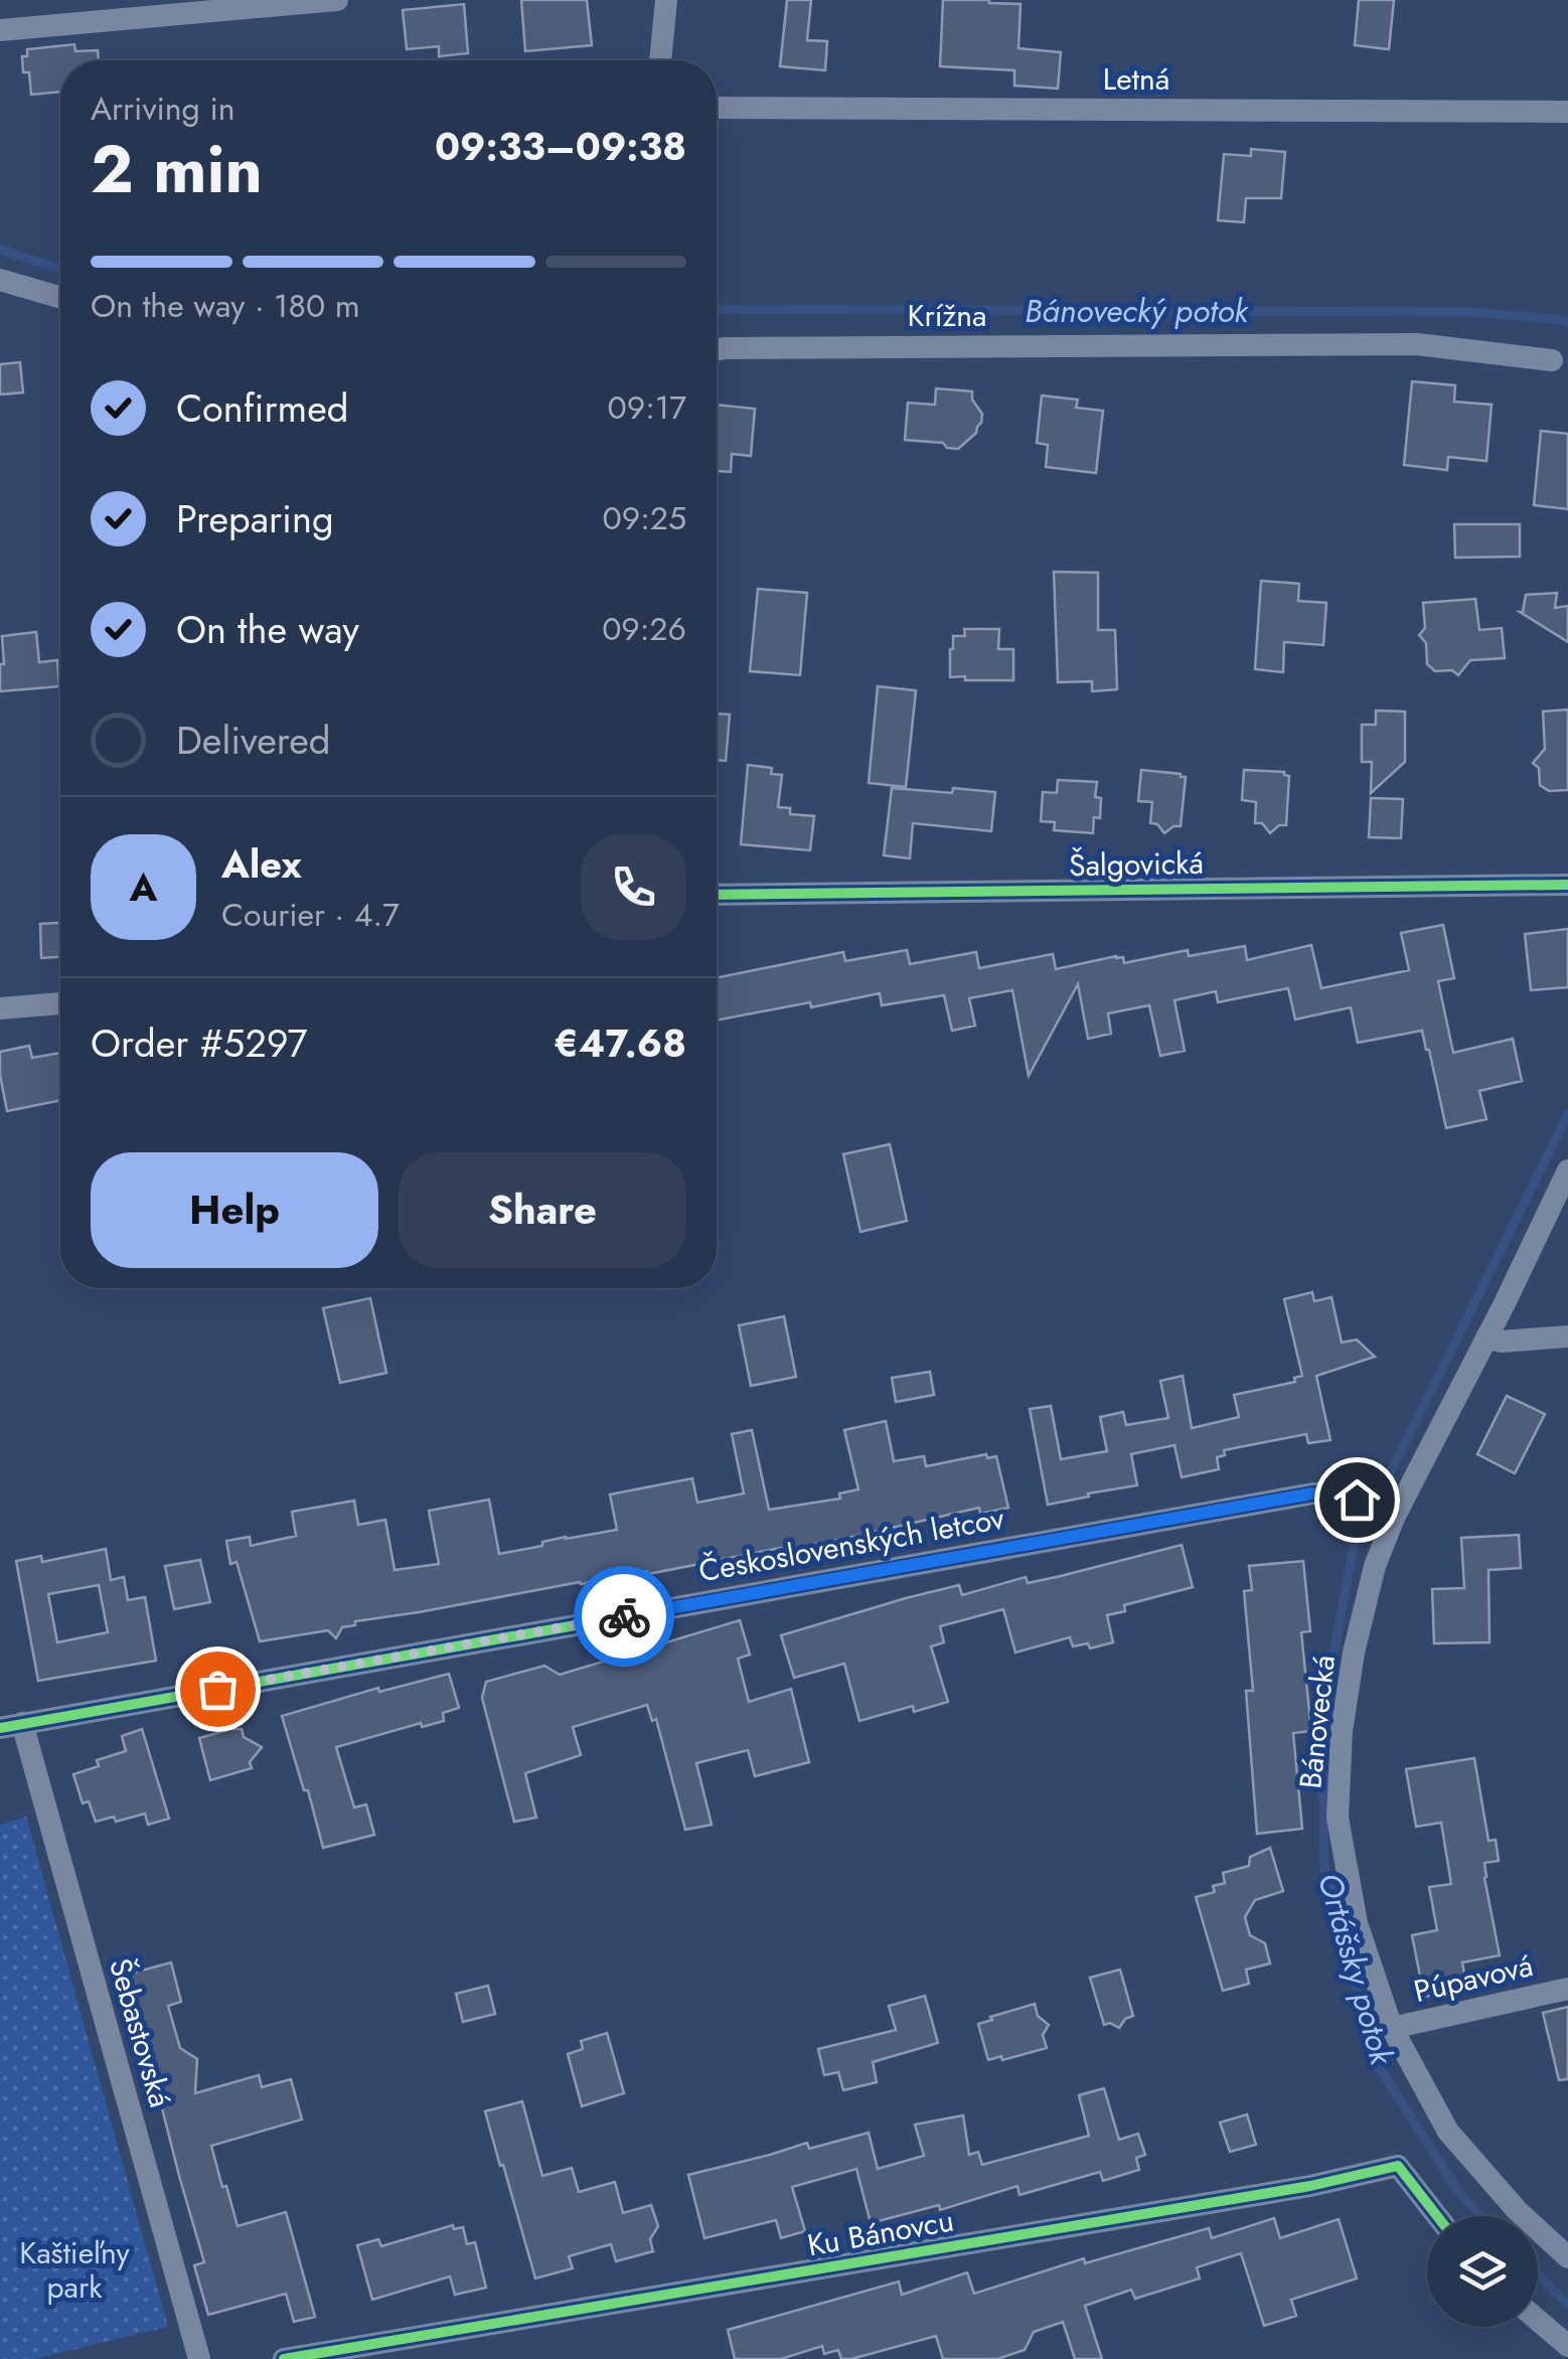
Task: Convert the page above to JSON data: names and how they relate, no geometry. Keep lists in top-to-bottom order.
{
  "streets": {
    "street": [
      "Letná",
      "Krížna",
      "Šalgovická",
      "Československých letcov",
      "Bánovecká",
      "Púpavová",
      "Šebastovská",
      "Ku Bánovcu"
    ]
  },
  "crossings": [
    ["Československých letcov", "Šebastovská"],
    ["Bánovecká", "Púpavová"]
  ],
  "water": ["Bánovecký potok", "Ortášsky potok"],
  "parks": ["Kaštieľny park"],
  "page": {
    "heading": ["2 min", "Arriving in", "09:33–09:38"],
    "panel": [
      "Alex",
      "Courier · 4.7",
      "Order #5297",
      "€47.68"
    ],
    "bar": "On the way · 180 m",
    "list": [
      ["Confirmed", "09:17"],
      ["Preparing", "09:25"],
      ["On the way", "09:26"],
      "Delivered"
    ],
    "round": "A",
    "buttons": ["Help", "Share"]
  }
}
